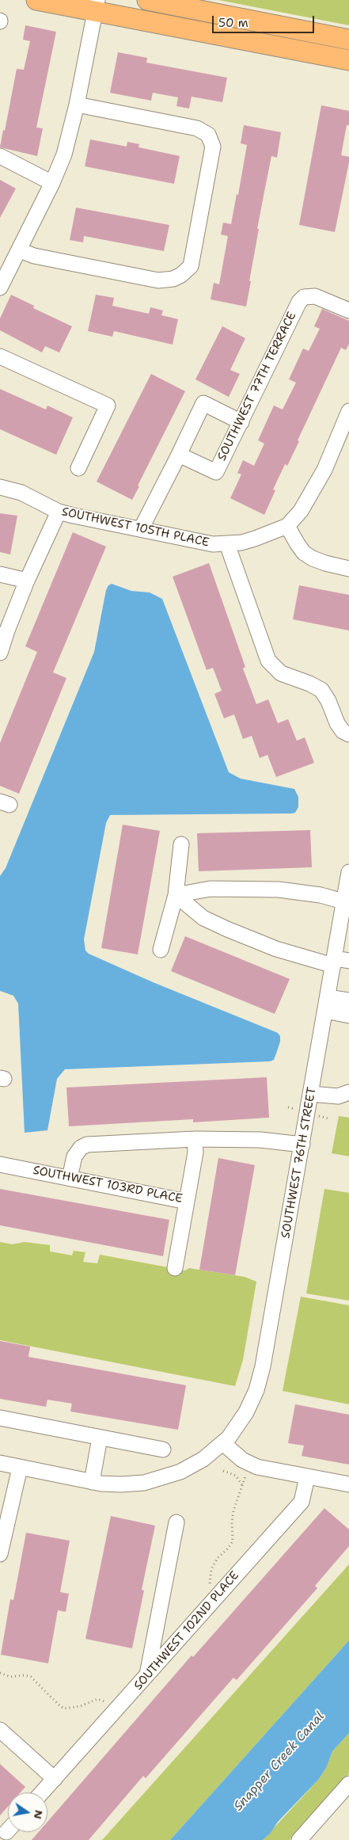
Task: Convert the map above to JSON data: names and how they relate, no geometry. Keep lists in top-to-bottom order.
{
  "streets": {
    "street": [
      "SOUTHWEST 77TH TERRACE",
      "SOUTHWEST 105TH PLACE",
      "SOUTHWEST 76TH STREET",
      "SOUTHWEST 103RD PLACE",
      "SOUTHWEST 102ND PLACE"
    ]
  },
  "water": ["Snapper Creek Canal"],
  "scale_bar": "50 m",
  "north": "right"
}
